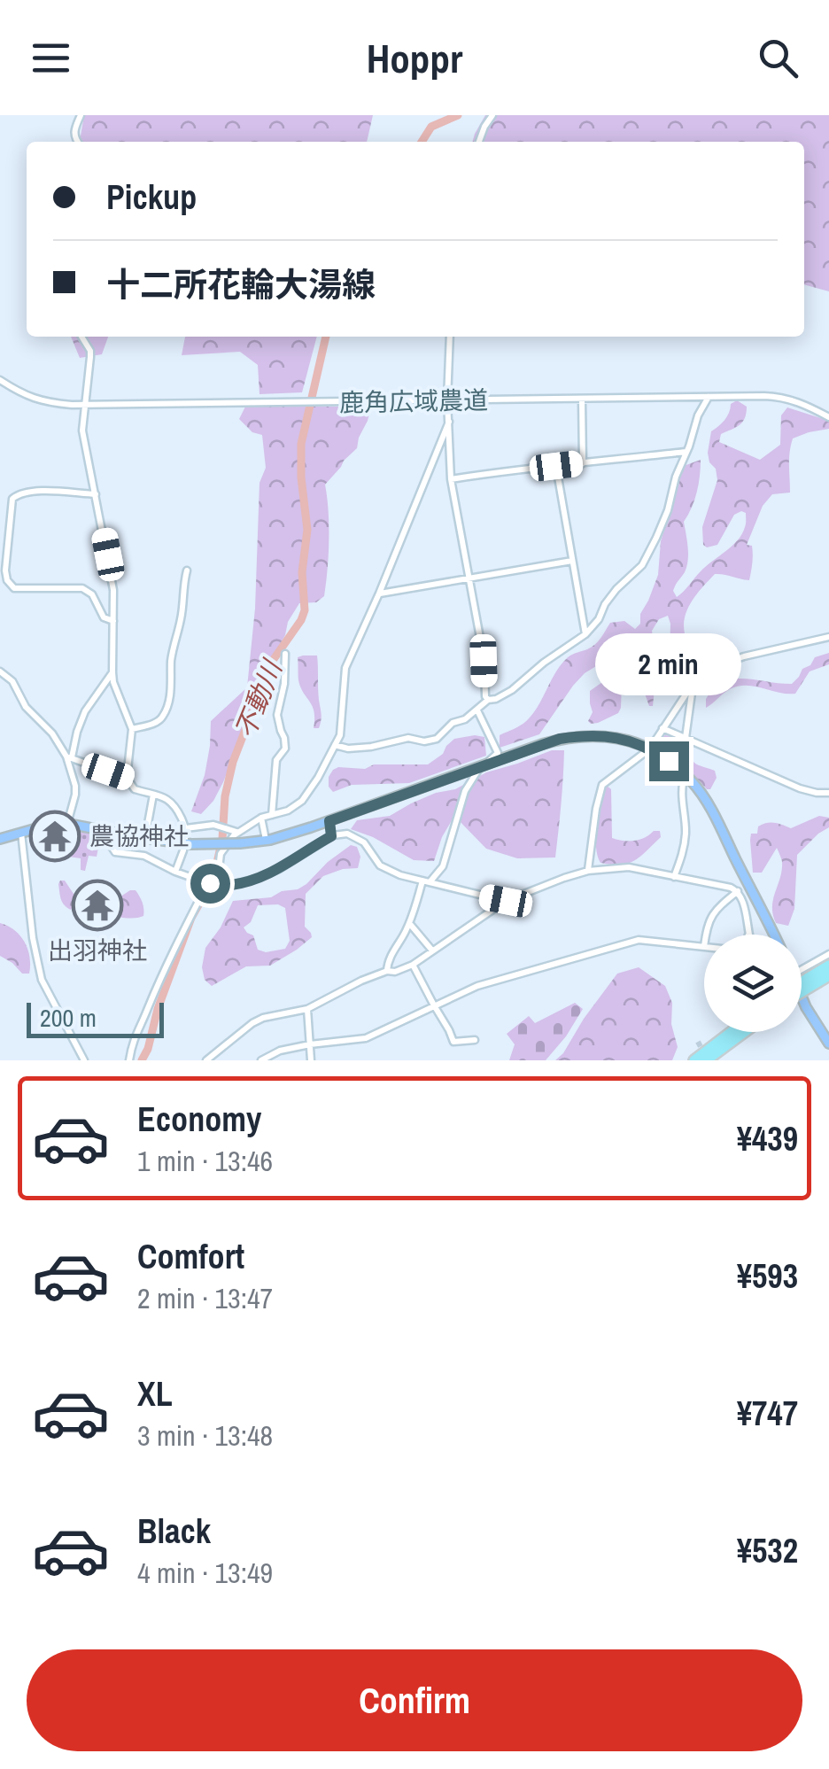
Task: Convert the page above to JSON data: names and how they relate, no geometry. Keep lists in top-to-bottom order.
{
  "streets": {
    "street": ["鹿角広域農道"]
  },
  "water": ["不動川"],
  "places": {
    "temple": ["農協神社", "出羽神社"]
  },
  "scale_bar": "200 m",
  "page": {
    "header": "Hoppr",
    "banner": ["Pickup", "十二所花輪大湯線"],
    "bubble": "2 min",
    "scale": "200 m",
    "list": [
      {
        "name": "Economy",
        "note": "1 min · 13:46",
        "value": "¥439"
      },
      {
        "name": "Comfort",
        "note": "2 min · 13:47",
        "value": "¥593"
      },
      {
        "name": "XL",
        "note": "3 min · 13:48",
        "value": "¥747"
      },
      {
        "name": "Black",
        "note": "4 min · 13:49",
        "value": "¥532"
      }
    ],
    "buttons": "Confirm"
  }
}
